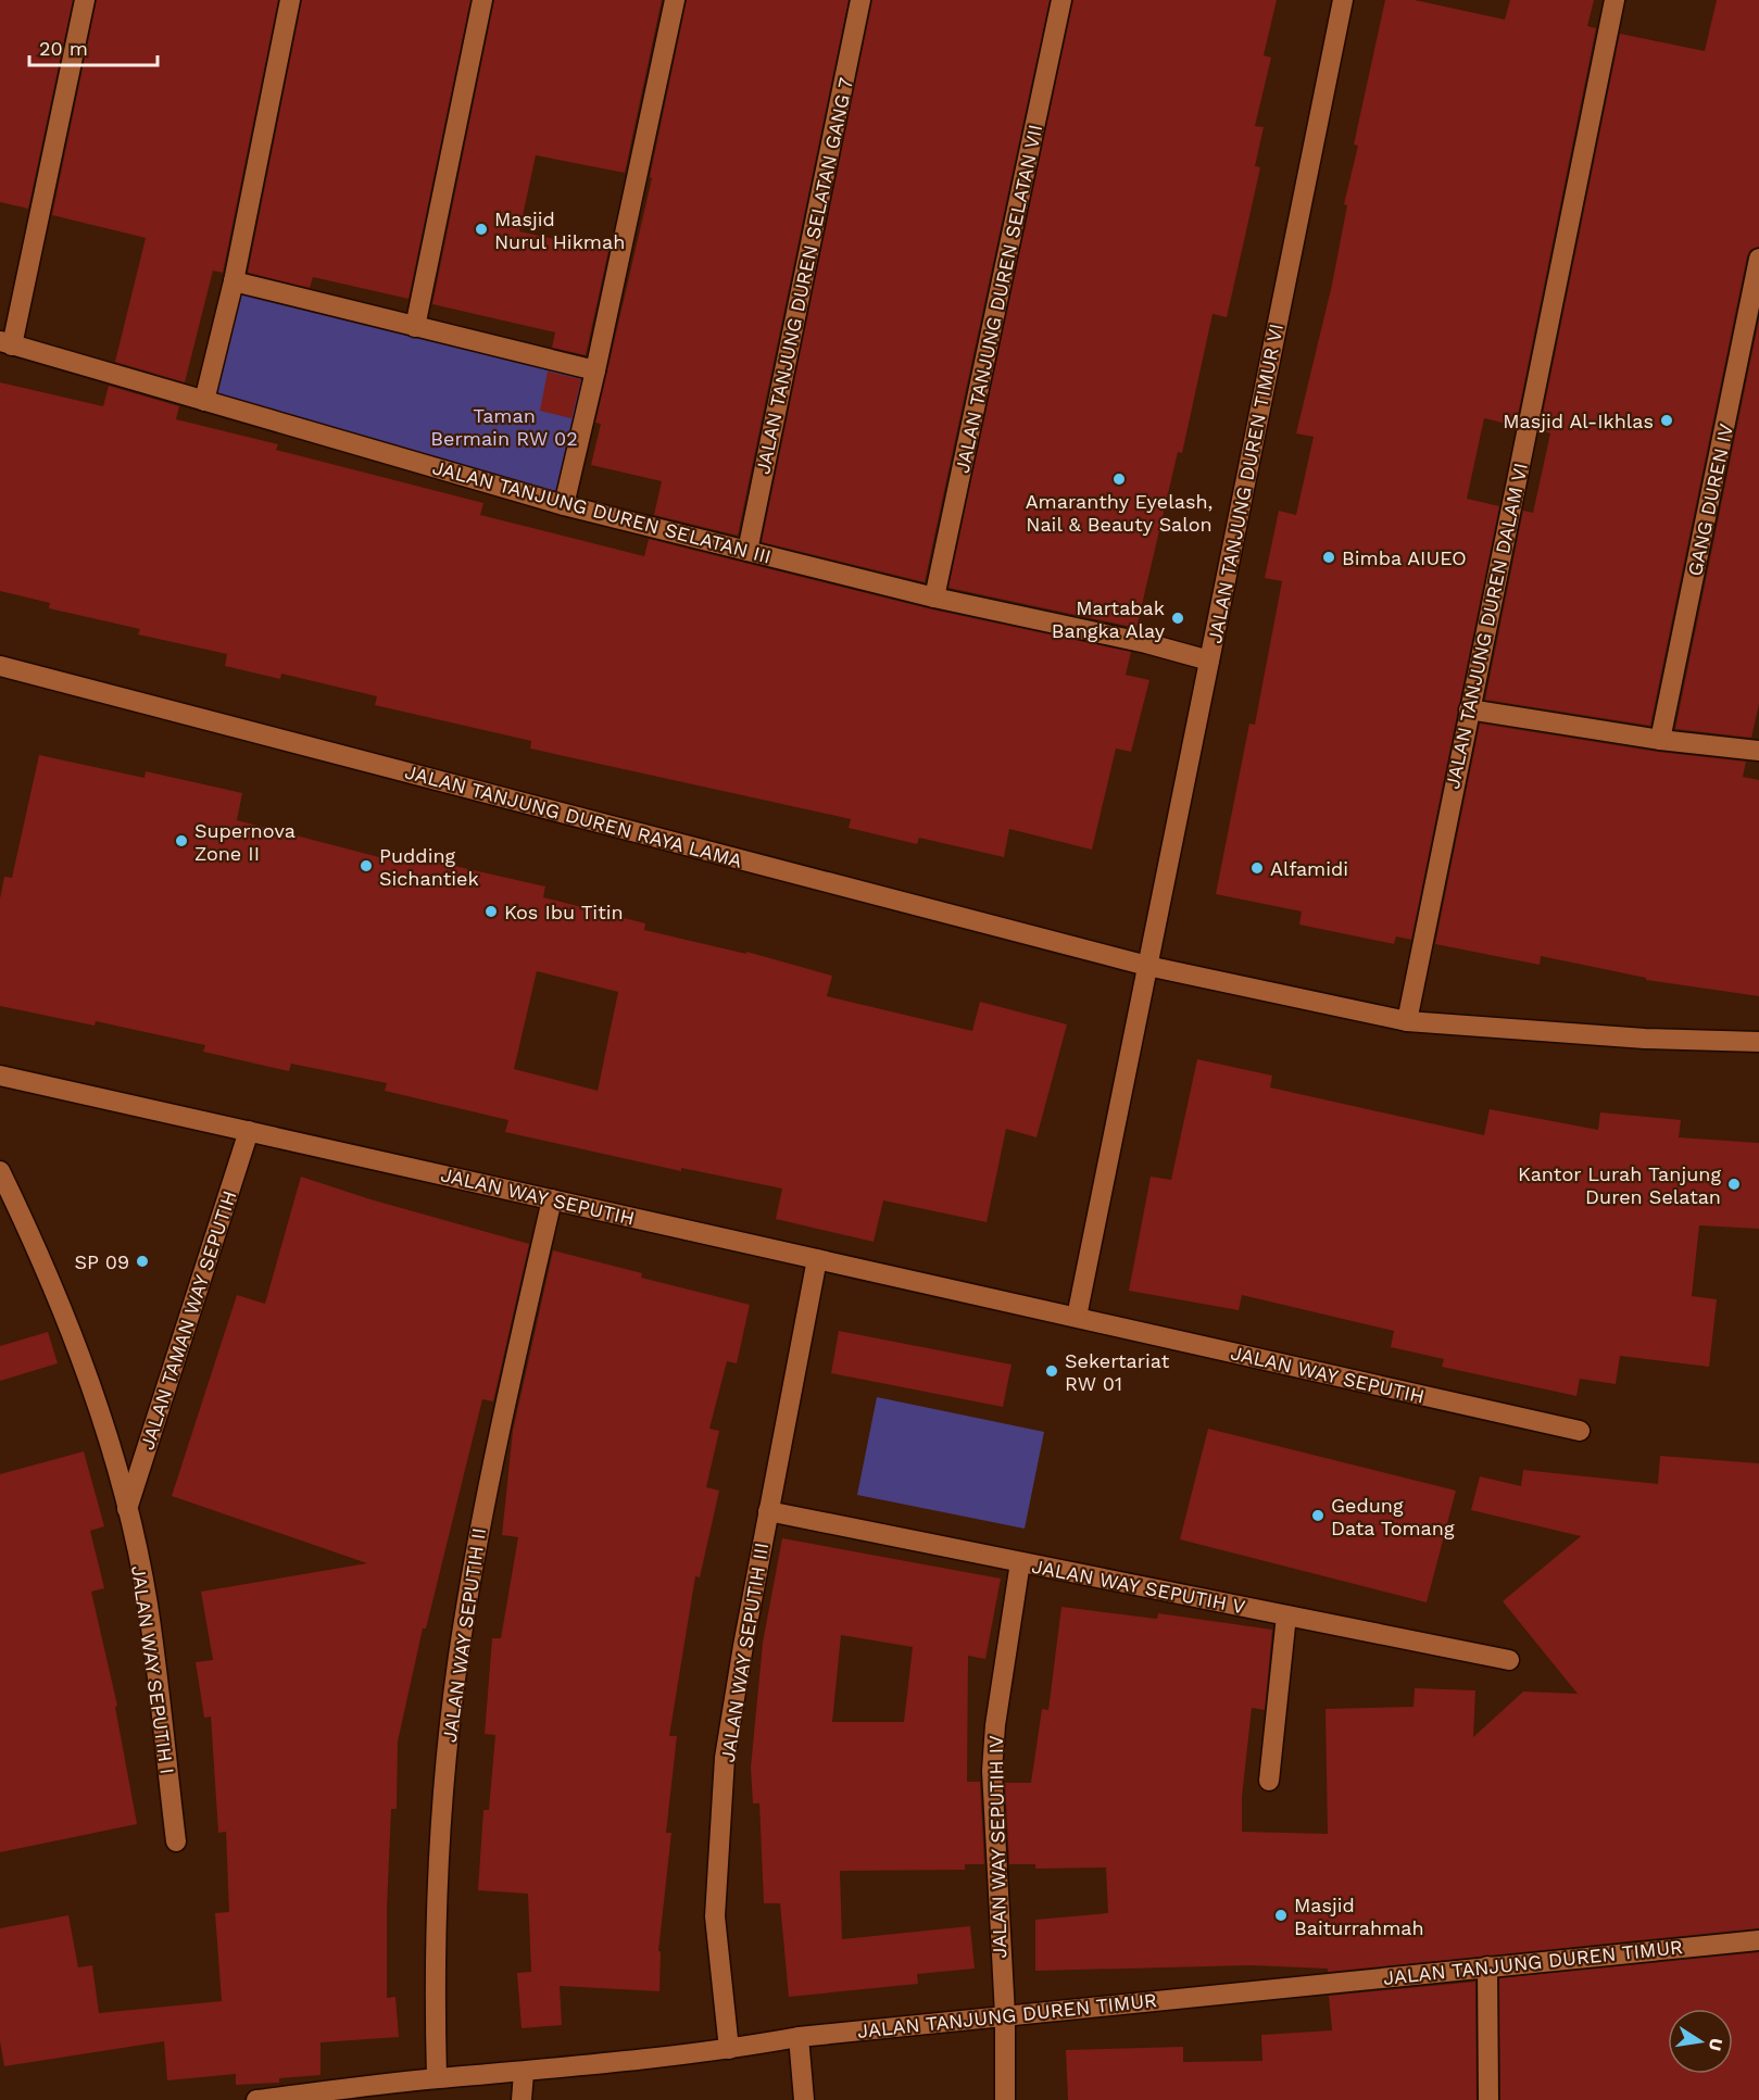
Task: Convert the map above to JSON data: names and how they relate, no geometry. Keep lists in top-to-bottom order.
{
  "streets": {
    "street": [
      "JALAN TANJUNG DUREN SELATAN GANG 7",
      "JALAN TANJUNG DUREN SELATAN VII",
      "JALAN TANJUNG DUREN TIMUR VI",
      "GANG DUREN IV",
      "JALAN TANJUNG DUREN SELATAN III",
      "JALAN TANJUNG DUREN DALAM VI",
      "JALAN TANJUNG DUREN RAYA LAMA",
      "JALAN WAY SEPUTIH",
      "JALAN TAMAN WAY SEPUTIH",
      "JALAN WAY SEPUTIH V",
      "JALAN WAY SEPUTIH II",
      "JALAN WAY SEPUTIH III",
      "JALAN WAY SEPUTIH I",
      "JALAN WAY SEPUTIH IV",
      "JALAN TANJUNG DUREN TIMUR"
    ]
  },
  "crossings": [
    ["JALAN TANJUNG DUREN SELATAN GANG 7", "JALAN TANJUNG DUREN SELATAN III"],
    ["JALAN TANJUNG DUREN SELATAN VII", "JALAN TANJUNG DUREN SELATAN III"],
    ["JALAN TANJUNG DUREN TIMUR VI", "JALAN TANJUNG DUREN SELATAN III"],
    ["JALAN TANJUNG DUREN TIMUR VI", "JALAN TANJUNG DUREN RAYA LAMA"],
    ["JALAN TANJUNG DUREN DALAM VI", "JALAN TANJUNG DUREN RAYA LAMA"],
    ["JALAN WAY SEPUTIH", "JALAN TAMAN WAY SEPUTIH"],
    ["JALAN WAY SEPUTIH", "JALAN WAY SEPUTIH II"],
    ["JALAN WAY SEPUTIH", "JALAN WAY SEPUTIH III"],
    ["JALAN TAMAN WAY SEPUTIH", "JALAN WAY SEPUTIH I"],
    ["JALAN WAY SEPUTIH V", "JALAN WAY SEPUTIH III"],
    ["JALAN WAY SEPUTIH V", "JALAN WAY SEPUTIH IV"],
    ["JALAN WAY SEPUTIH II", "JALAN TANJUNG DUREN TIMUR"],
    ["JALAN WAY SEPUTIH III", "JALAN TANJUNG DUREN TIMUR"],
    ["JALAN WAY SEPUTIH IV", "JALAN TANJUNG DUREN TIMUR"]
  ],
  "parks": ["Taman Bermain RW 02"],
  "places": [
    "Masjid Nurul Hikmah",
    "Masjid Al-Ikhlas",
    "Amaranthy Eyelash, Nail & Beauty Salon",
    "Bimba AIUEO",
    "Martabak Bangka Alay",
    "Supernova Zone II",
    "Pudding Sichantiek",
    "Alfamidi",
    "Kos Ibu Titin",
    "Kantor Lurah Tanjung Duren Selatan",
    "SP 09",
    "Sekertariat RW 01",
    "Gedung Data Tomang",
    "Masjid Baiturrahmah"
  ],
  "scale_bar": "20 m",
  "north": "right"
}
